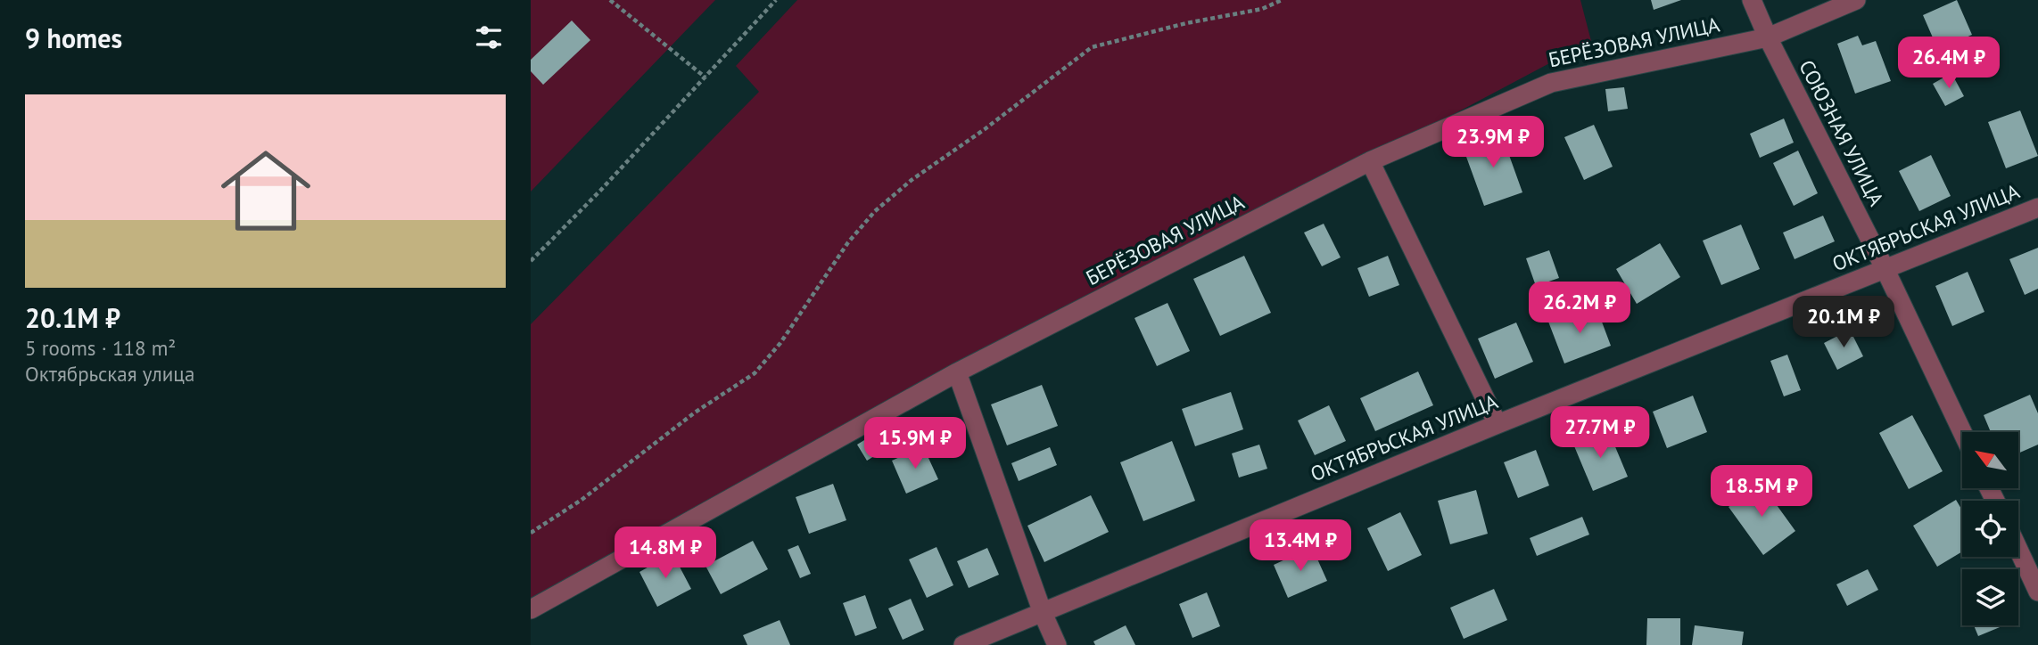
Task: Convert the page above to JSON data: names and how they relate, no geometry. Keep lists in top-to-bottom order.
{
  "streets": {
    "street": ["БЕРЁЗОВАЯ УЛИЦА", "СОЮЗНАЯ УЛИЦА", "ОКТЯБРЬСКАЯ УЛИЦА"]
  },
  "crossings": [
    ["БЕРЁЗОВАЯ УЛИЦА", "СОЮЗНАЯ УЛИЦА"],
    ["СОЮЗНАЯ УЛИЦА", "ОКТЯБРЬСКАЯ УЛИЦА"]
  ],
  "north": "top left",
  "page": {
    "heading": "9 homes",
    "price": [
      "26.4M ₽",
      "23.9M ₽",
      "26.2M ₽",
      "20.1M ₽",
      "27.7M ₽",
      "15.9M ₽",
      "18.5M ₽",
      "13.4M ₽",
      "14.8M ₽"
    ],
    "list": [
      {
        "name": "20.1M ₽",
        "note": "5 rooms · 118 m² · Октябрьская улица"
      }
    ]
  }
}
